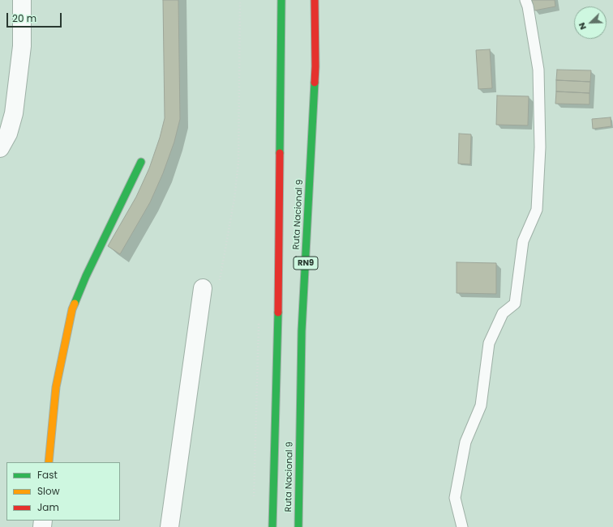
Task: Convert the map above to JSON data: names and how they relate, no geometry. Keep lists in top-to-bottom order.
{
  "streets": {
    "main road": ["Ruta Nacional 9", "RN9"]
  },
  "legend": ["Fast", "Slow", "Jam"],
  "scale_bar": "20 m",
  "north": "bottom left"
}
